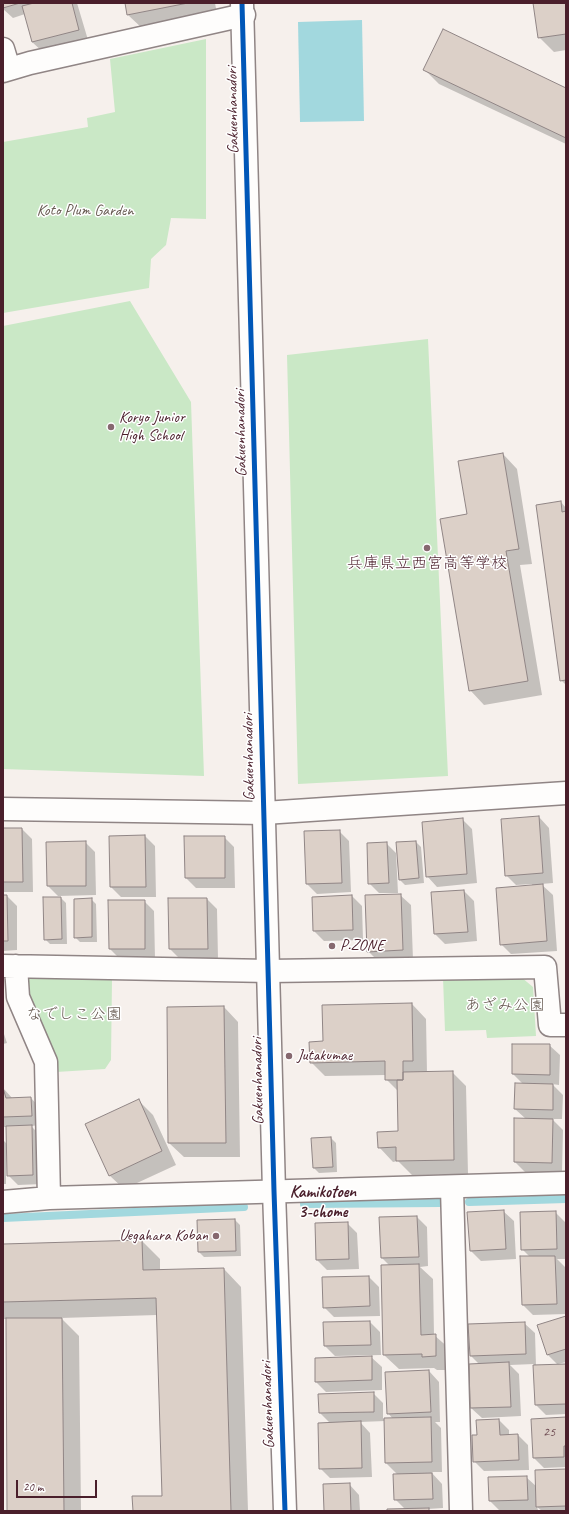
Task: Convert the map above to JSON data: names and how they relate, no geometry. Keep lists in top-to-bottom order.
{
  "streets": {
    "street": ["Gakuenhanadori"]
  },
  "districts": ["Kamikotoen 3-chome"],
  "parks": ["Koto Plum Garden", "あざみ公園", "なでしこ公園"],
  "places": [
    "Koryo Junior High School",
    "兵庫県立西宮高等学校",
    "P.ZONE",
    "Jutakumae",
    "Uegahara Koban"
  ],
  "house_numbers": ["25"],
  "scale_bar": "20 m"
}
